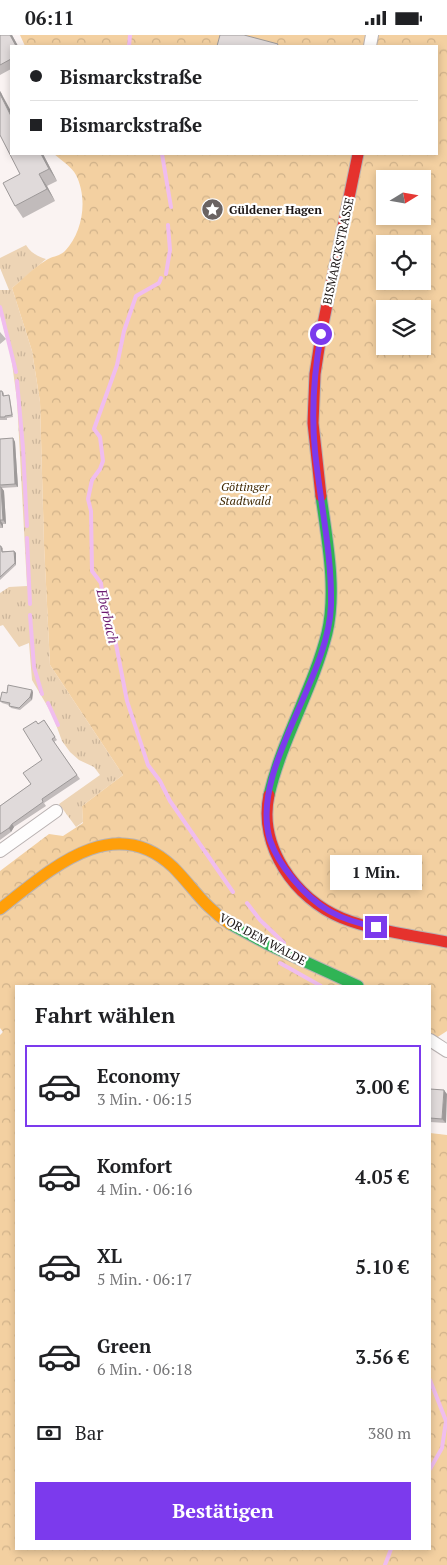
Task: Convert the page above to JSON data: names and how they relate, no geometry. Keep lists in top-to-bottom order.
{
  "streets": {
    "street": ["BISMARCKSTRASSE", "VOR DEM WALDE"]
  },
  "water": ["Eberbach"],
  "parks": ["Göttinger Stadtwald"],
  "places": {
    "place": ["Güldener Hagen"]
  },
  "north": "right",
  "page": {
    "status": "06:11",
    "banner": ["Bismarckstraße", "Bismarckstraße"],
    "bubble": "1 Min.",
    "heading": "Fahrt wählen",
    "list": [
      {
        "name": "Economy",
        "note": "3 Min. · 06:15",
        "value": "3.00 €"
      },
      {
        "name": "Komfort",
        "note": "4 Min. · 06:16",
        "value": "4.05 €"
      },
      {
        "name": "XL",
        "note": "5 Min. · 06:17",
        "value": "5.10 €"
      },
      {
        "name": "Green",
        "note": "6 Min. · 06:18",
        "value": "3.56 €"
      }
    ],
    "pay": ["Bar", "380 m"],
    "buttons": "Bestätigen"
  }
}
